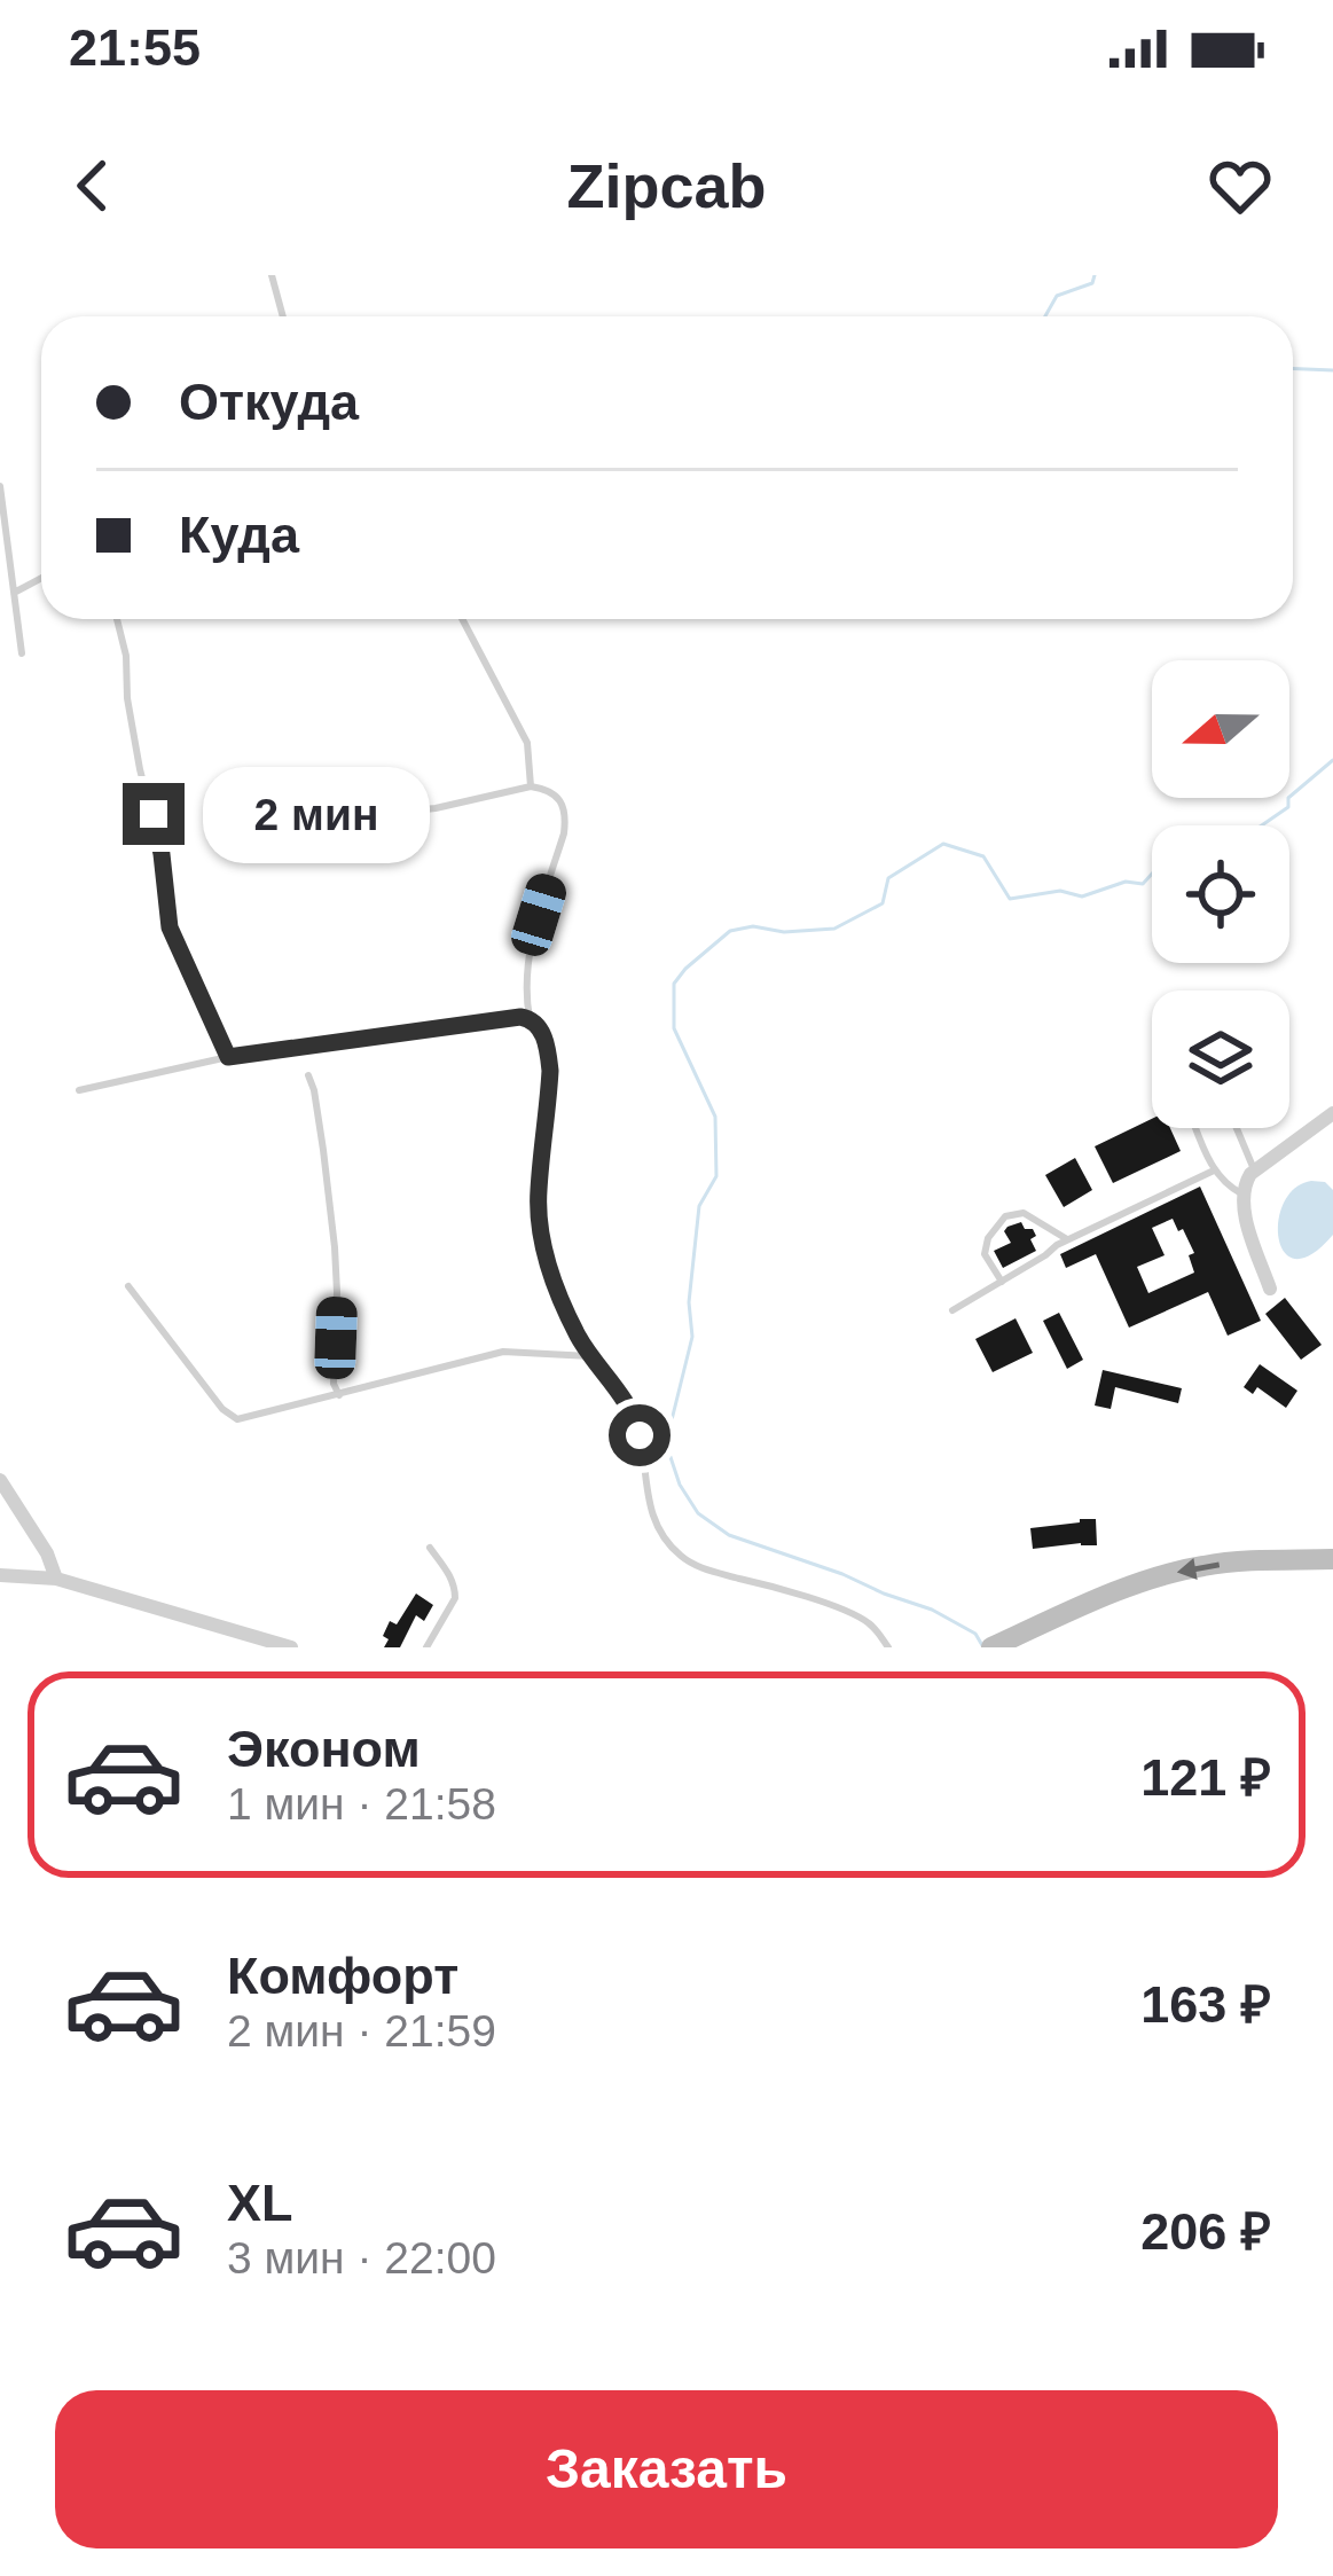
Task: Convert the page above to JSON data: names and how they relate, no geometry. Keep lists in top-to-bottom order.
{
  "north": "left",
  "page": {
    "status": "21:55",
    "header": "Zipcab",
    "banner": ["Откуда", "Куда"],
    "bubble": "2 мин",
    "list": [
      {
        "name": "Эконом",
        "note": "1 мин · 21:58",
        "value": "121 ₽"
      },
      {
        "name": "Комфорт",
        "note": "2 мин · 21:59",
        "value": "163 ₽"
      },
      {
        "name": "XL",
        "note": "3 мин · 22:00",
        "value": "206 ₽"
      }
    ],
    "buttons": "Заказать"
  }
}
